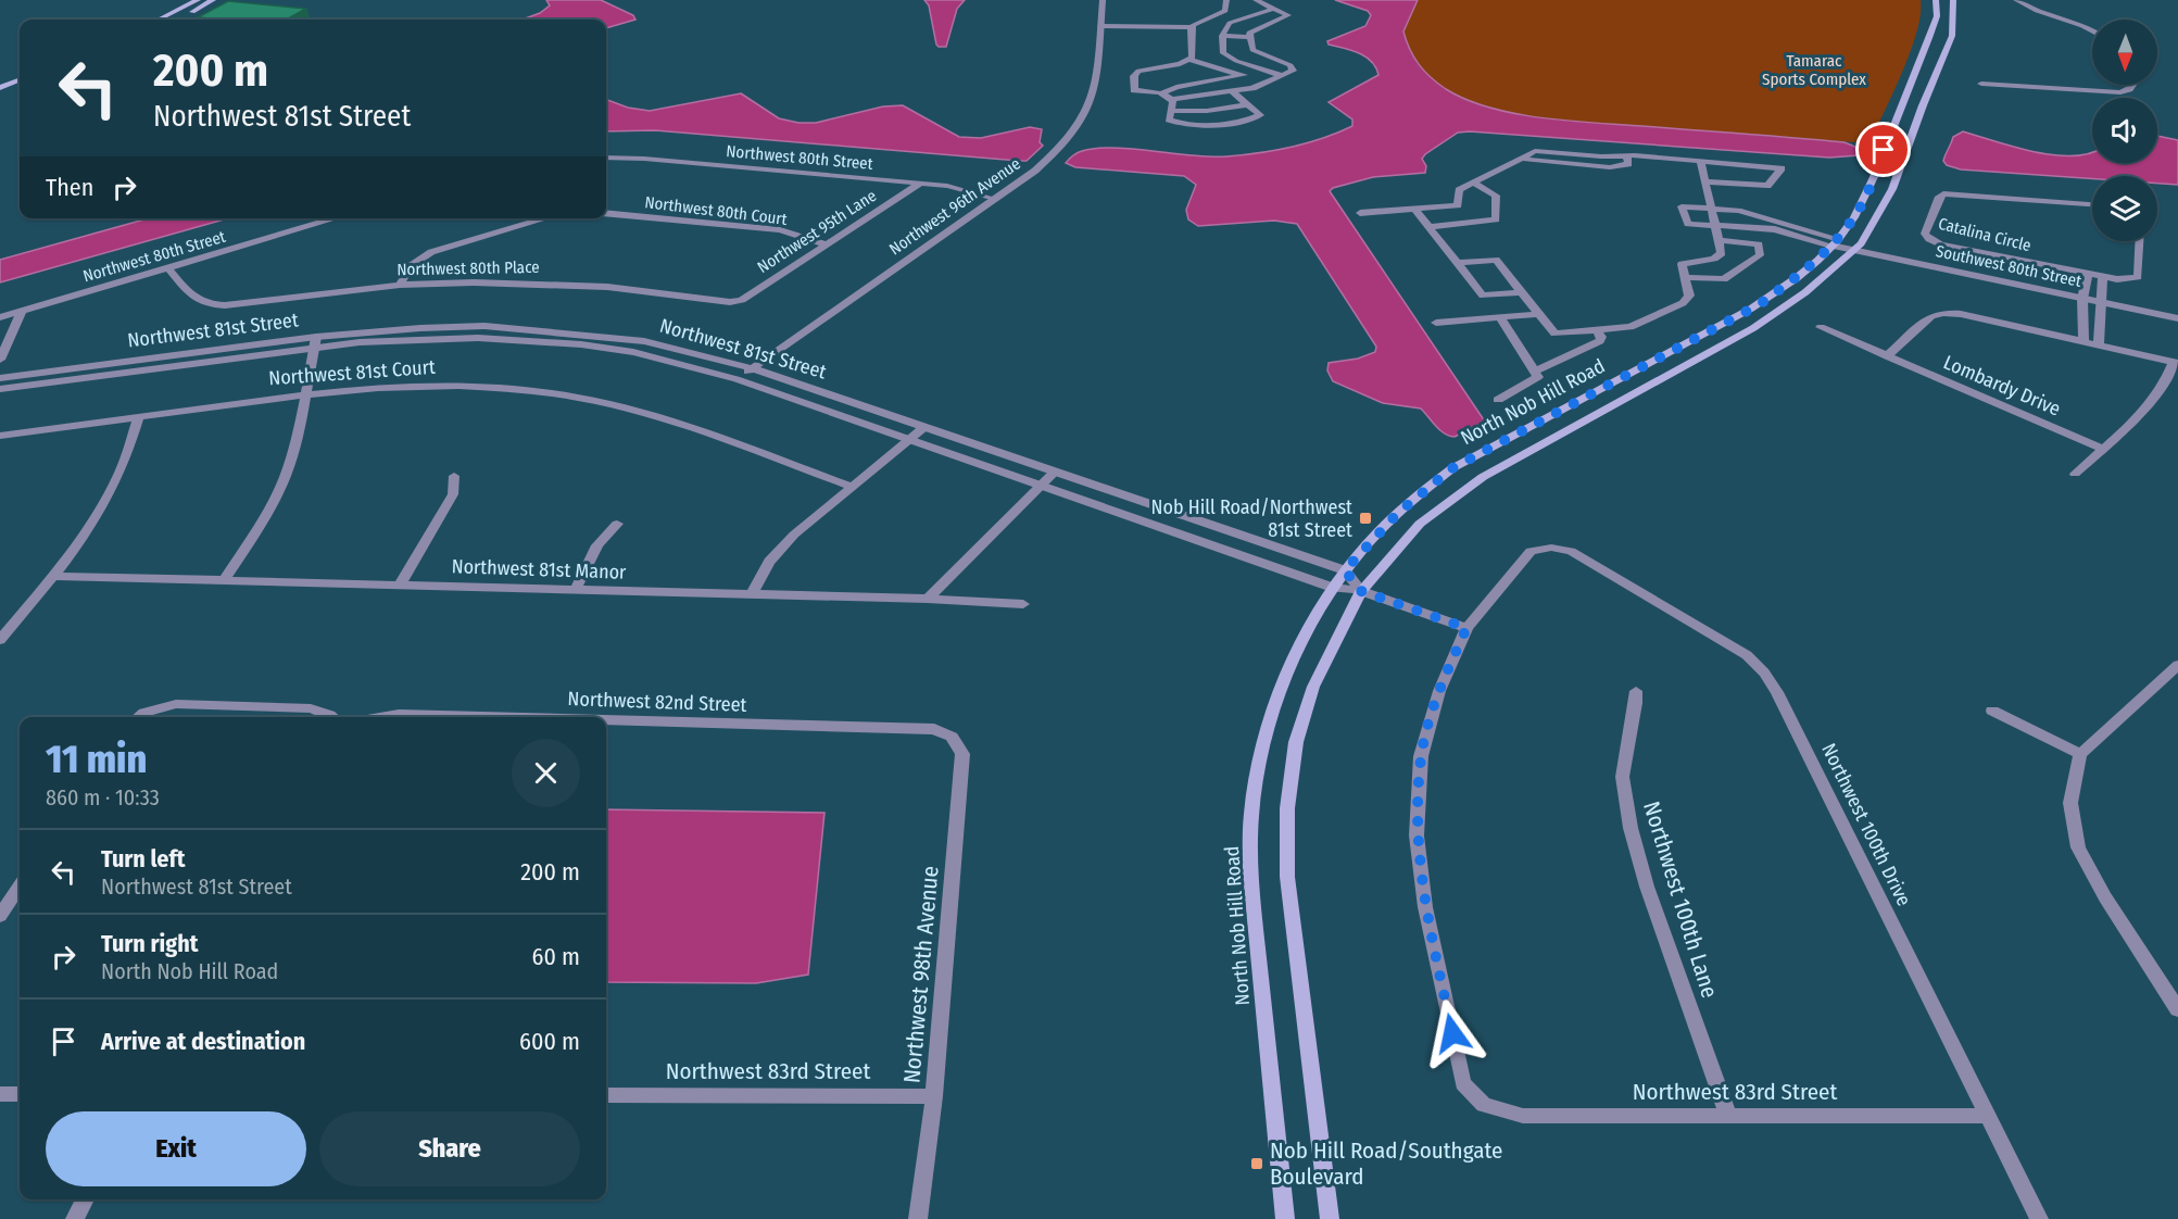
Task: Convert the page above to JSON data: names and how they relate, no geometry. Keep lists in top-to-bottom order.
{
  "streets": {
    "main road": ["North Nob Hill Road"],
    "street": [
      "Northwest 80th Street",
      "Northwest 96th Avenue",
      "Northwest 80th Court",
      "Northwest 95th Lane",
      "Catalina Circle",
      "Southwest 80th Street",
      "Northwest 80th Place",
      "Northwest 81st Street",
      "Northwest 81st Court",
      "Lombardy Drive",
      "Northwest 81st Manor",
      "Northwest 82nd Street",
      "Northwest 100th Drive",
      "Northwest 100th Lane",
      "Northwest 98th Avenue",
      "Northwest 83rd Street"
    ]
  },
  "crossings": [
    ["Northwest 80th Street", "Northwest 96th Avenue"],
    ["Northwest 80th Street", "Northwest 95th Lane"],
    ["Northwest 80th Street", "Northwest 80th Place"],
    ["Northwest 96th Avenue", "Northwest 81st Street"],
    ["Northwest 80th Court", "Northwest 95th Lane"],
    ["Northwest 95th Lane", "Northwest 80th Place"],
    ["Southwest 80th Street", "North Nob Hill Road"],
    ["Northwest 81st Street", "North Nob Hill Road"],
    ["Northwest 81st Street", "Northwest 100th Drive"],
    ["Northwest 81st Street", "Northwest 83rd Street"],
    ["Northwest 82nd Street", "Northwest 98th Avenue"],
    ["Northwest 100th Drive", "Northwest 83rd Street"],
    ["Northwest 100th Lane", "Northwest 83rd Street"],
    ["Northwest 98th Avenue", "Northwest 83rd Street"]
  ],
  "parks": ["Tamarac Sports Complex"],
  "places": {
    "transit": ["Nob Hill Road/Northwest 81st Street", "Nob Hill Road/Southgate Boulevard"]
  },
  "north": "bottom",
  "page": {
    "turn": ["200 m", "Northwest 81st Street"],
    "then": "Then",
    "heading": ["11 min", "860 m · 10:33"],
    "list": [
      {
        "name": "Turn left",
        "note": "Northwest 81st Street",
        "value": "200 m"
      },
      {
        "name": "Turn right",
        "note": "North Nob Hill Road",
        "value": "60 m"
      },
      {
        "name": "Arrive at destination",
        "value": "600 m"
      }
    ],
    "buttons": ["Exit", "Share"]
  }
}
